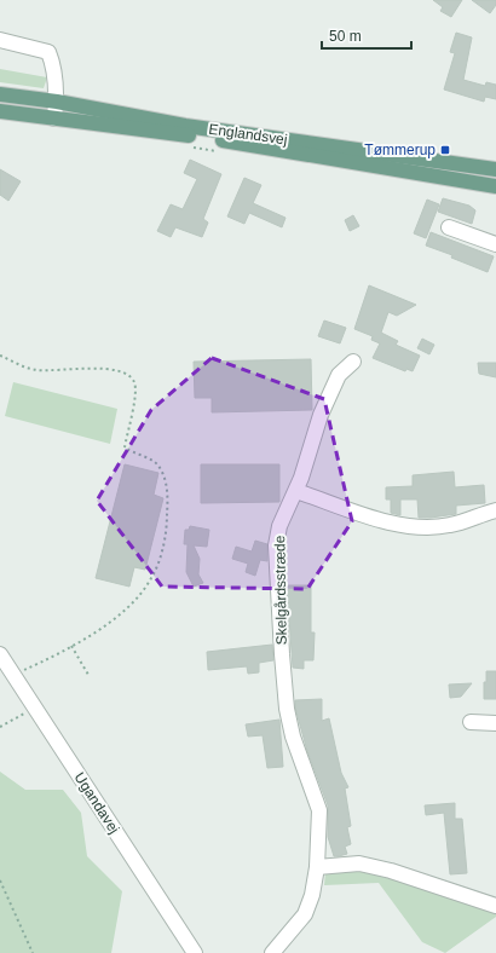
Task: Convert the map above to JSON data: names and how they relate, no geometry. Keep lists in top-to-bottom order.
{
  "streets": {
    "main road": ["Englandsvej"],
    "street": ["Skelgårdsstræde", "Ugandavej"]
  },
  "places": {
    "transit": ["Tømmerup"]
  },
  "scale_bar": "50 m"
}
